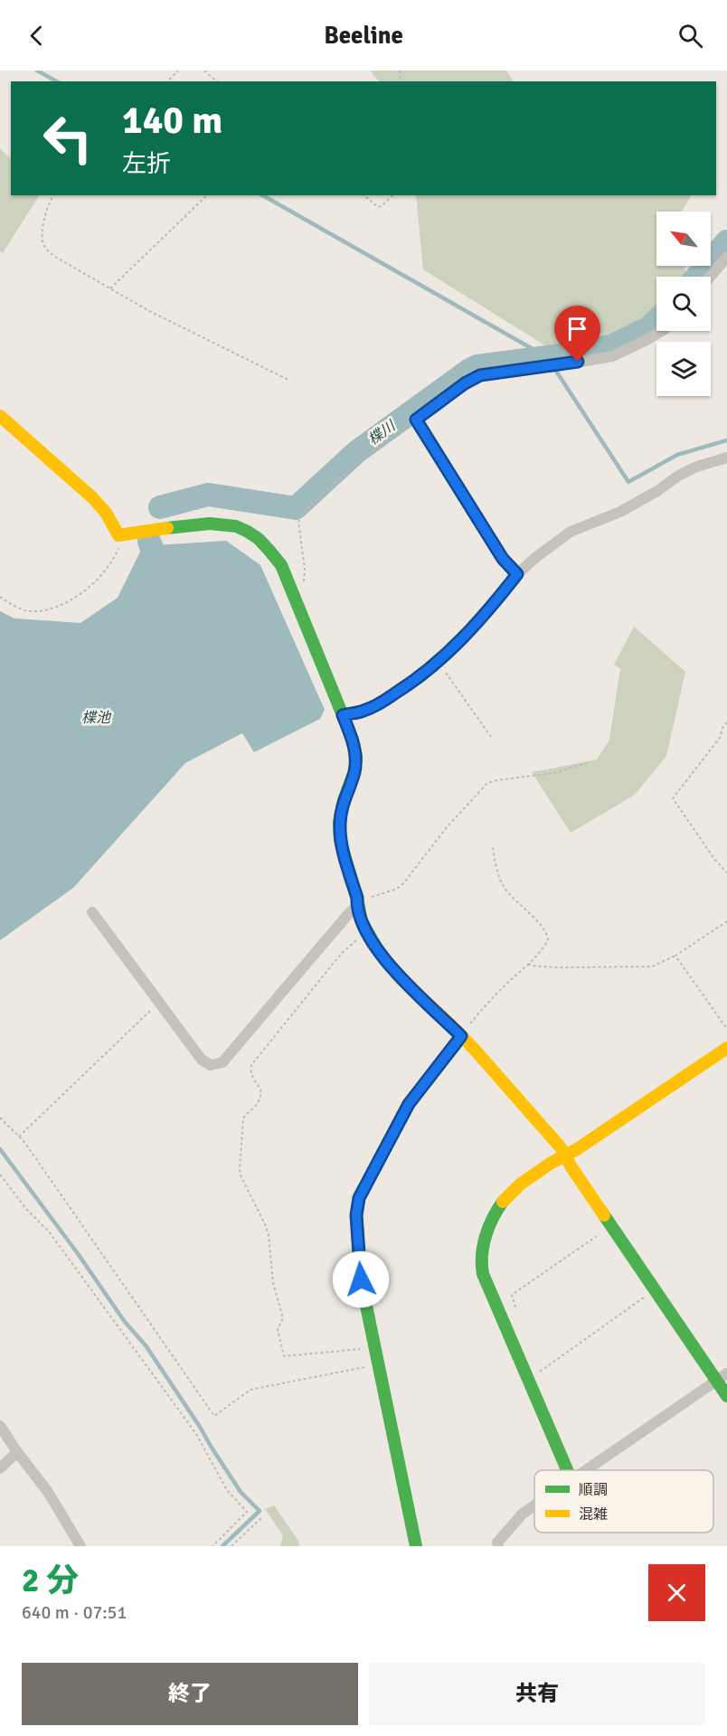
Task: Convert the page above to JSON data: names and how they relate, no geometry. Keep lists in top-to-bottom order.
{
  "water": ["楪川", "楪池"],
  "legend": ["順調", "混雑"],
  "north": "top left",
  "page": {
    "header": "Beeline",
    "turn": ["140 m", "左折"],
    "heading": ["2 分", "640 m · 07:51"],
    "buttons": ["終了", "共有"]
  }
}
